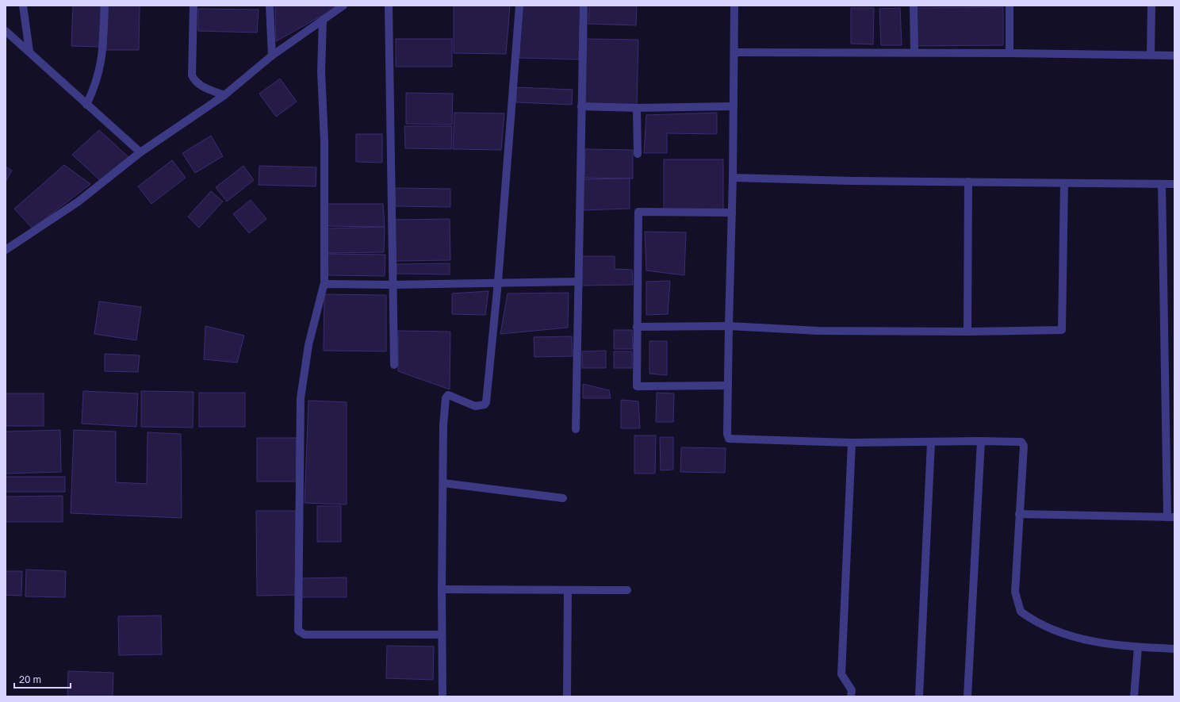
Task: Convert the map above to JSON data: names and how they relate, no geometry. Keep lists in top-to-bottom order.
{
  "scale_bar": "20 m"
}
